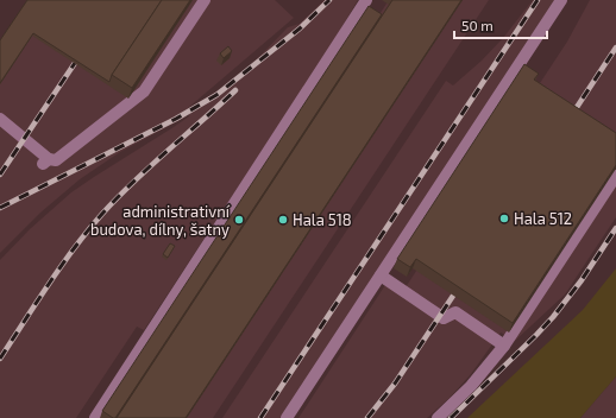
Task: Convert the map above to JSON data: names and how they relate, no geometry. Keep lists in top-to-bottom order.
{
  "places": ["Hala 512", "administrativní budova, dílny, šatny", "Hala 518"],
  "scale_bar": "50 m"
}
